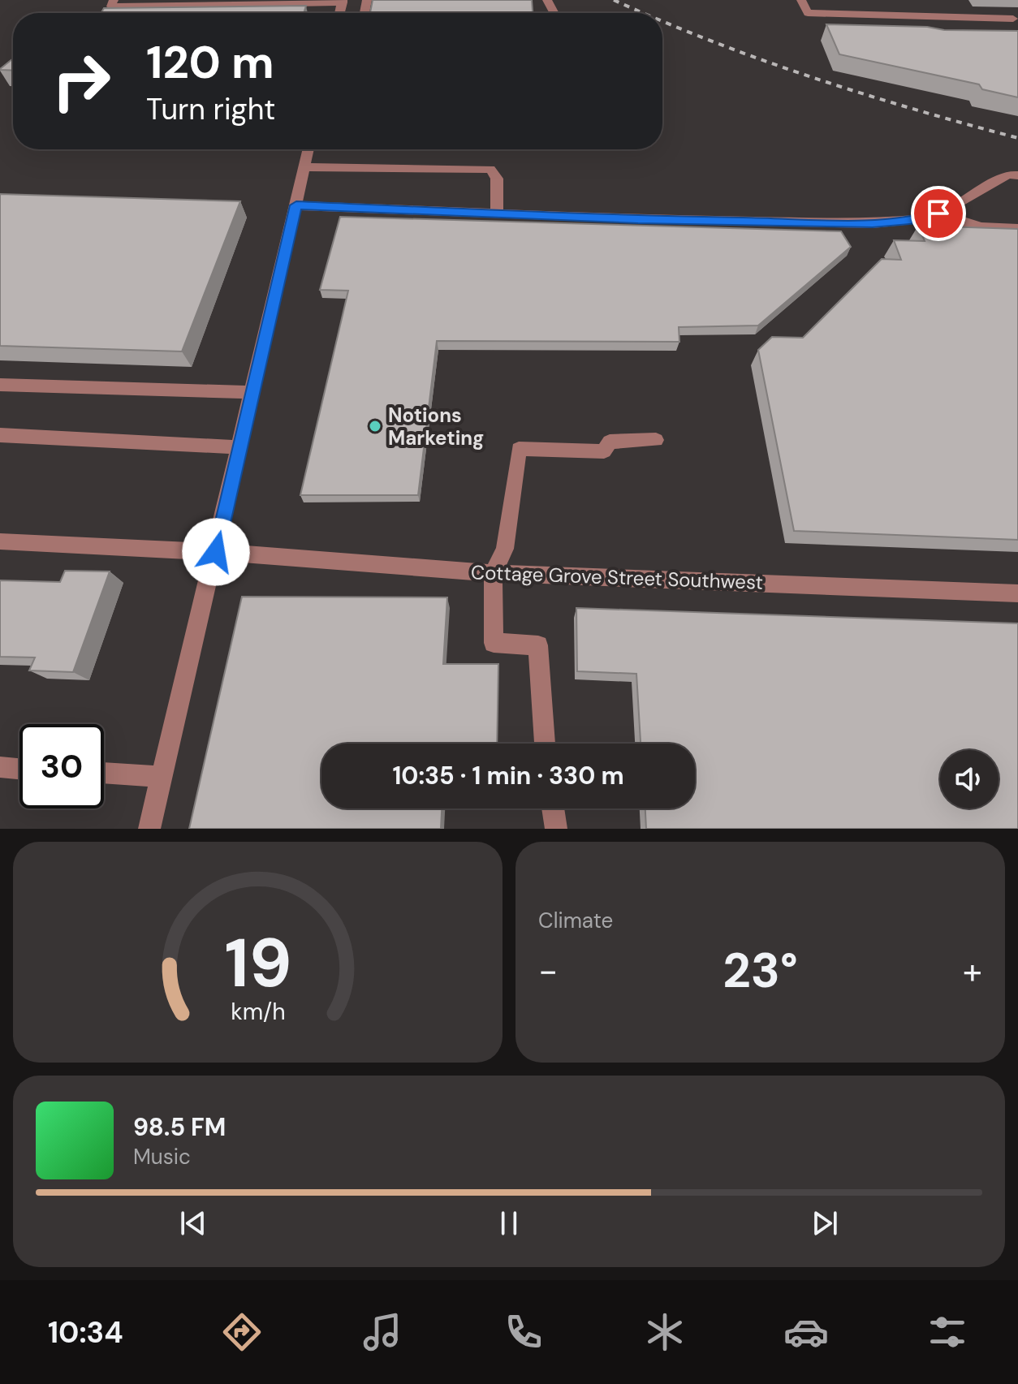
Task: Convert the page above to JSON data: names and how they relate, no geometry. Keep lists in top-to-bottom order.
{
  "streets": {
    "street": ["Cottage Grove Street Southwest"]
  },
  "places": ["Notions Marketing"],
  "page": {
    "turn": ["120 m", "Turn right"],
    "limit": "30",
    "trip": "10:35 · 1 min · 330 m",
    "tile": "Climate",
    "heat": ["−", "23°", "+"],
    "song": ["98.5 FM", "Music"],
    "tabs": "10:34",
    "gauge": ["19", "km/h"]
  }
}
